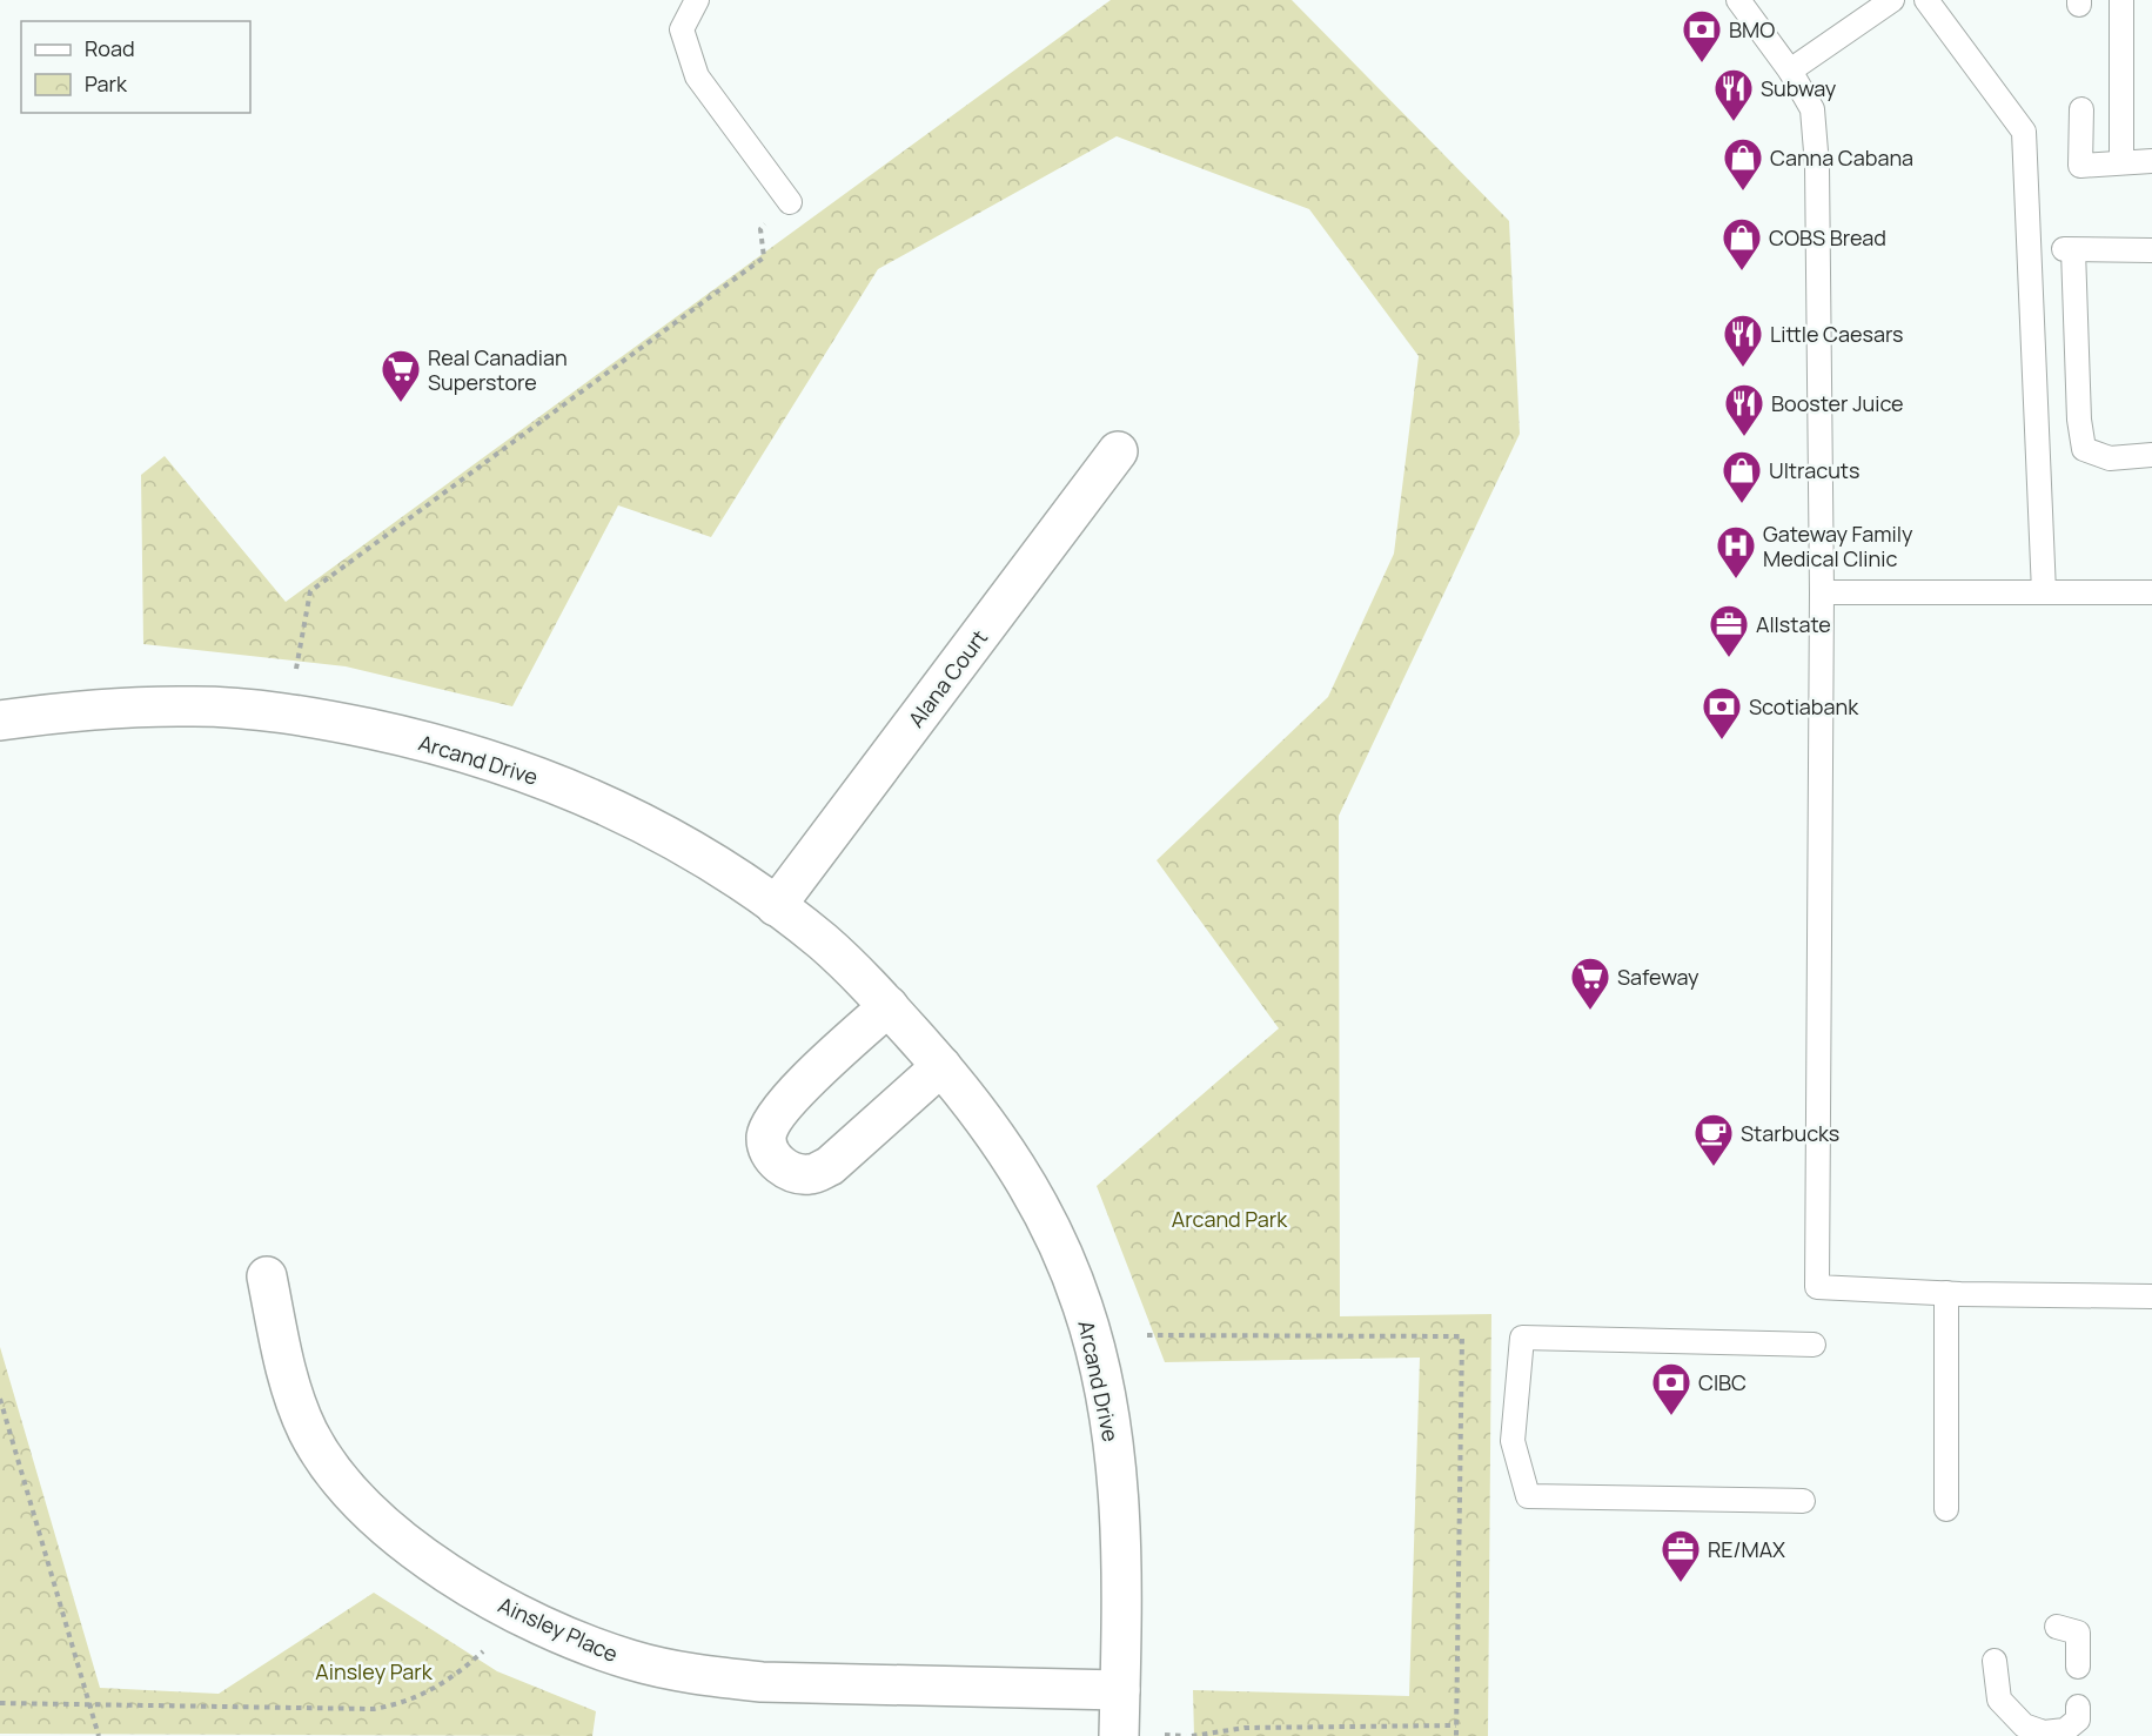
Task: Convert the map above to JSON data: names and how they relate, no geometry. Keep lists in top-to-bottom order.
{
  "streets": {
    "street": ["Alana Court", "Arcand Drive", "Ainsley Place"]
  },
  "crossings": [
    ["Alana Court", "Arcand Drive"],
    ["Arcand Drive", "Ainsley Place"]
  ],
  "parks": ["Arcand Park", "Ainsley Park"],
  "places": {
    "bank": ["BMO", "Scotiabank", "CIBC"],
    "restaurant": ["Subway", "Little Caesars", "Booster Juice"],
    "shop": ["Canna Cabana", "COBS Bread", "Ultracuts"],
    "supermarket": ["Real Canadian Superstore", "Safeway"],
    "hospital": ["Gateway Family Medical Clinic"],
    "office": ["Allstate", "RE/MAX"],
    "cafe": ["Starbucks"]
  },
  "legend": ["Road", "Park"]
}
